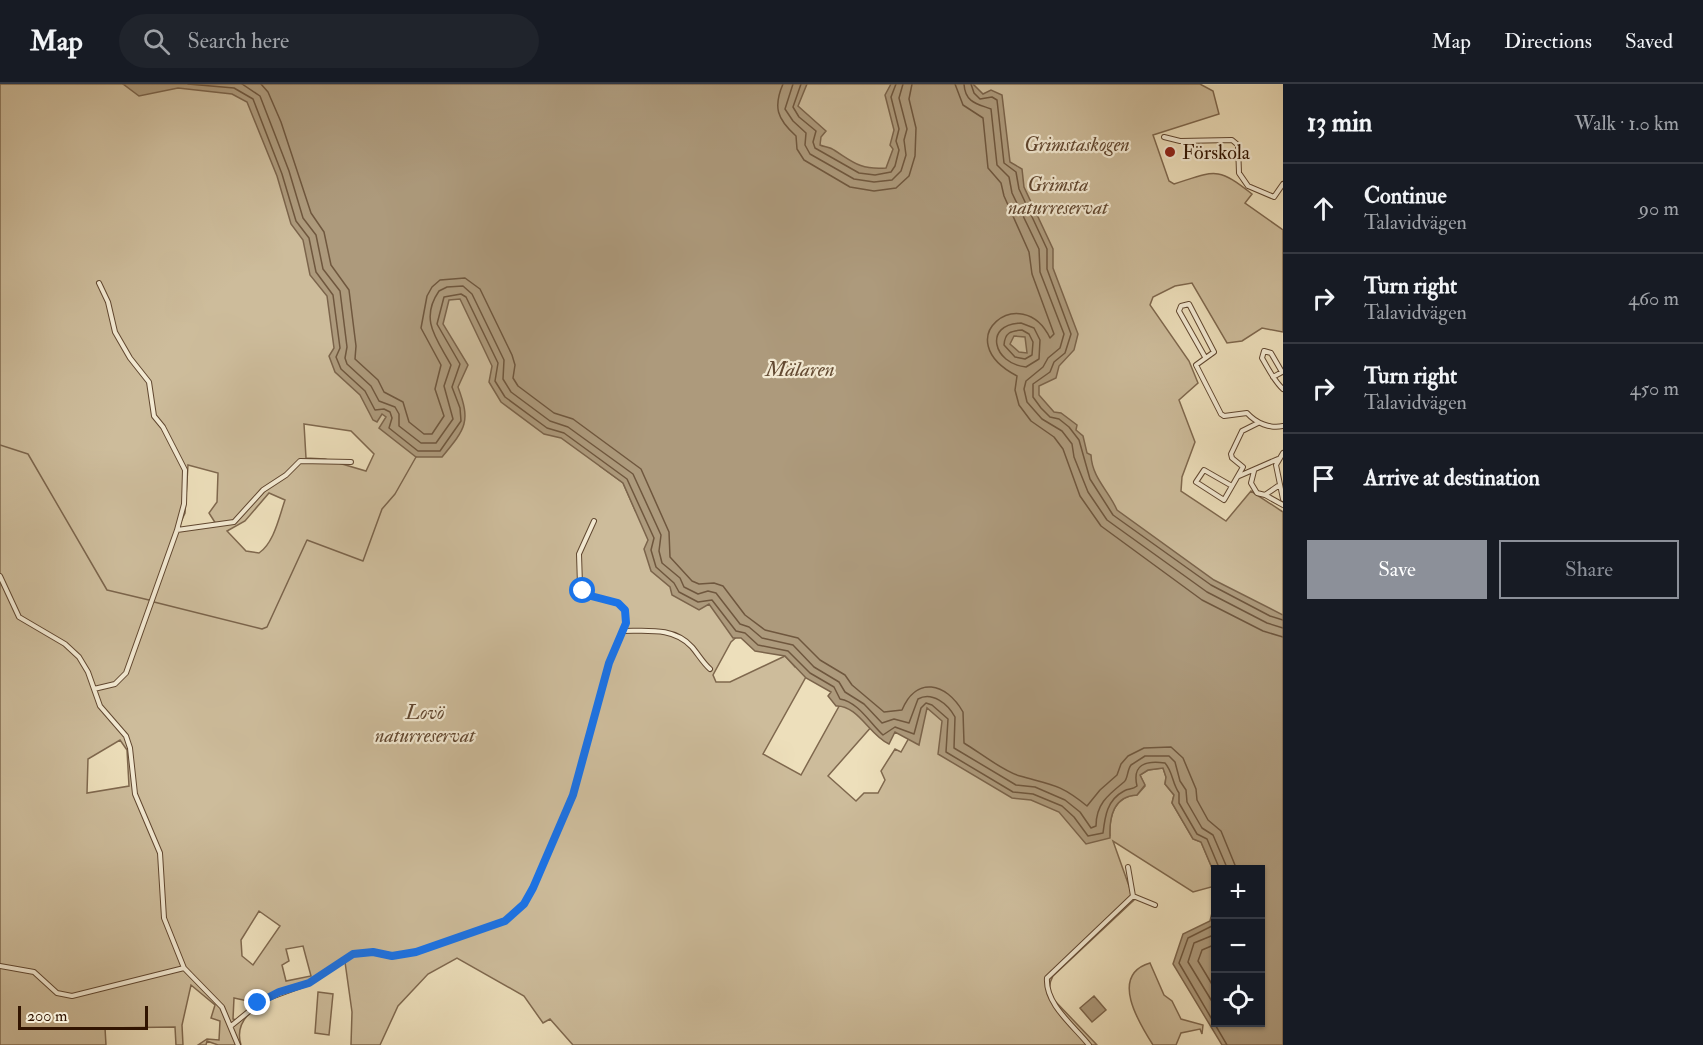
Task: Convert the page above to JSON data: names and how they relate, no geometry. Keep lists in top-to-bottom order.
{
  "water": ["Mälaren"],
  "parks": ["Grimstaskogen", "Grimsta naturreservat", "Lovö naturreservat"],
  "places": ["Förskola"],
  "scale_bar": "200 m",
  "page": {
    "header": "Map",
    "search": "Search here",
    "nav": ["Map", "Directions", "Saved"],
    "heading": ["13 min", "Walk · 1.0 km"],
    "list": [
      ["Continue", "Talavidvägen", "90 m"],
      ["Turn right", "Talavidvägen", "460 m"],
      ["Turn right", "Talavidvägen", "450 m"],
      "Arrive at destination"
    ],
    "buttons": ["Save", "Share"],
    "map_buttons": ["+", "−"],
    "scale": "200 m"
  }
}
